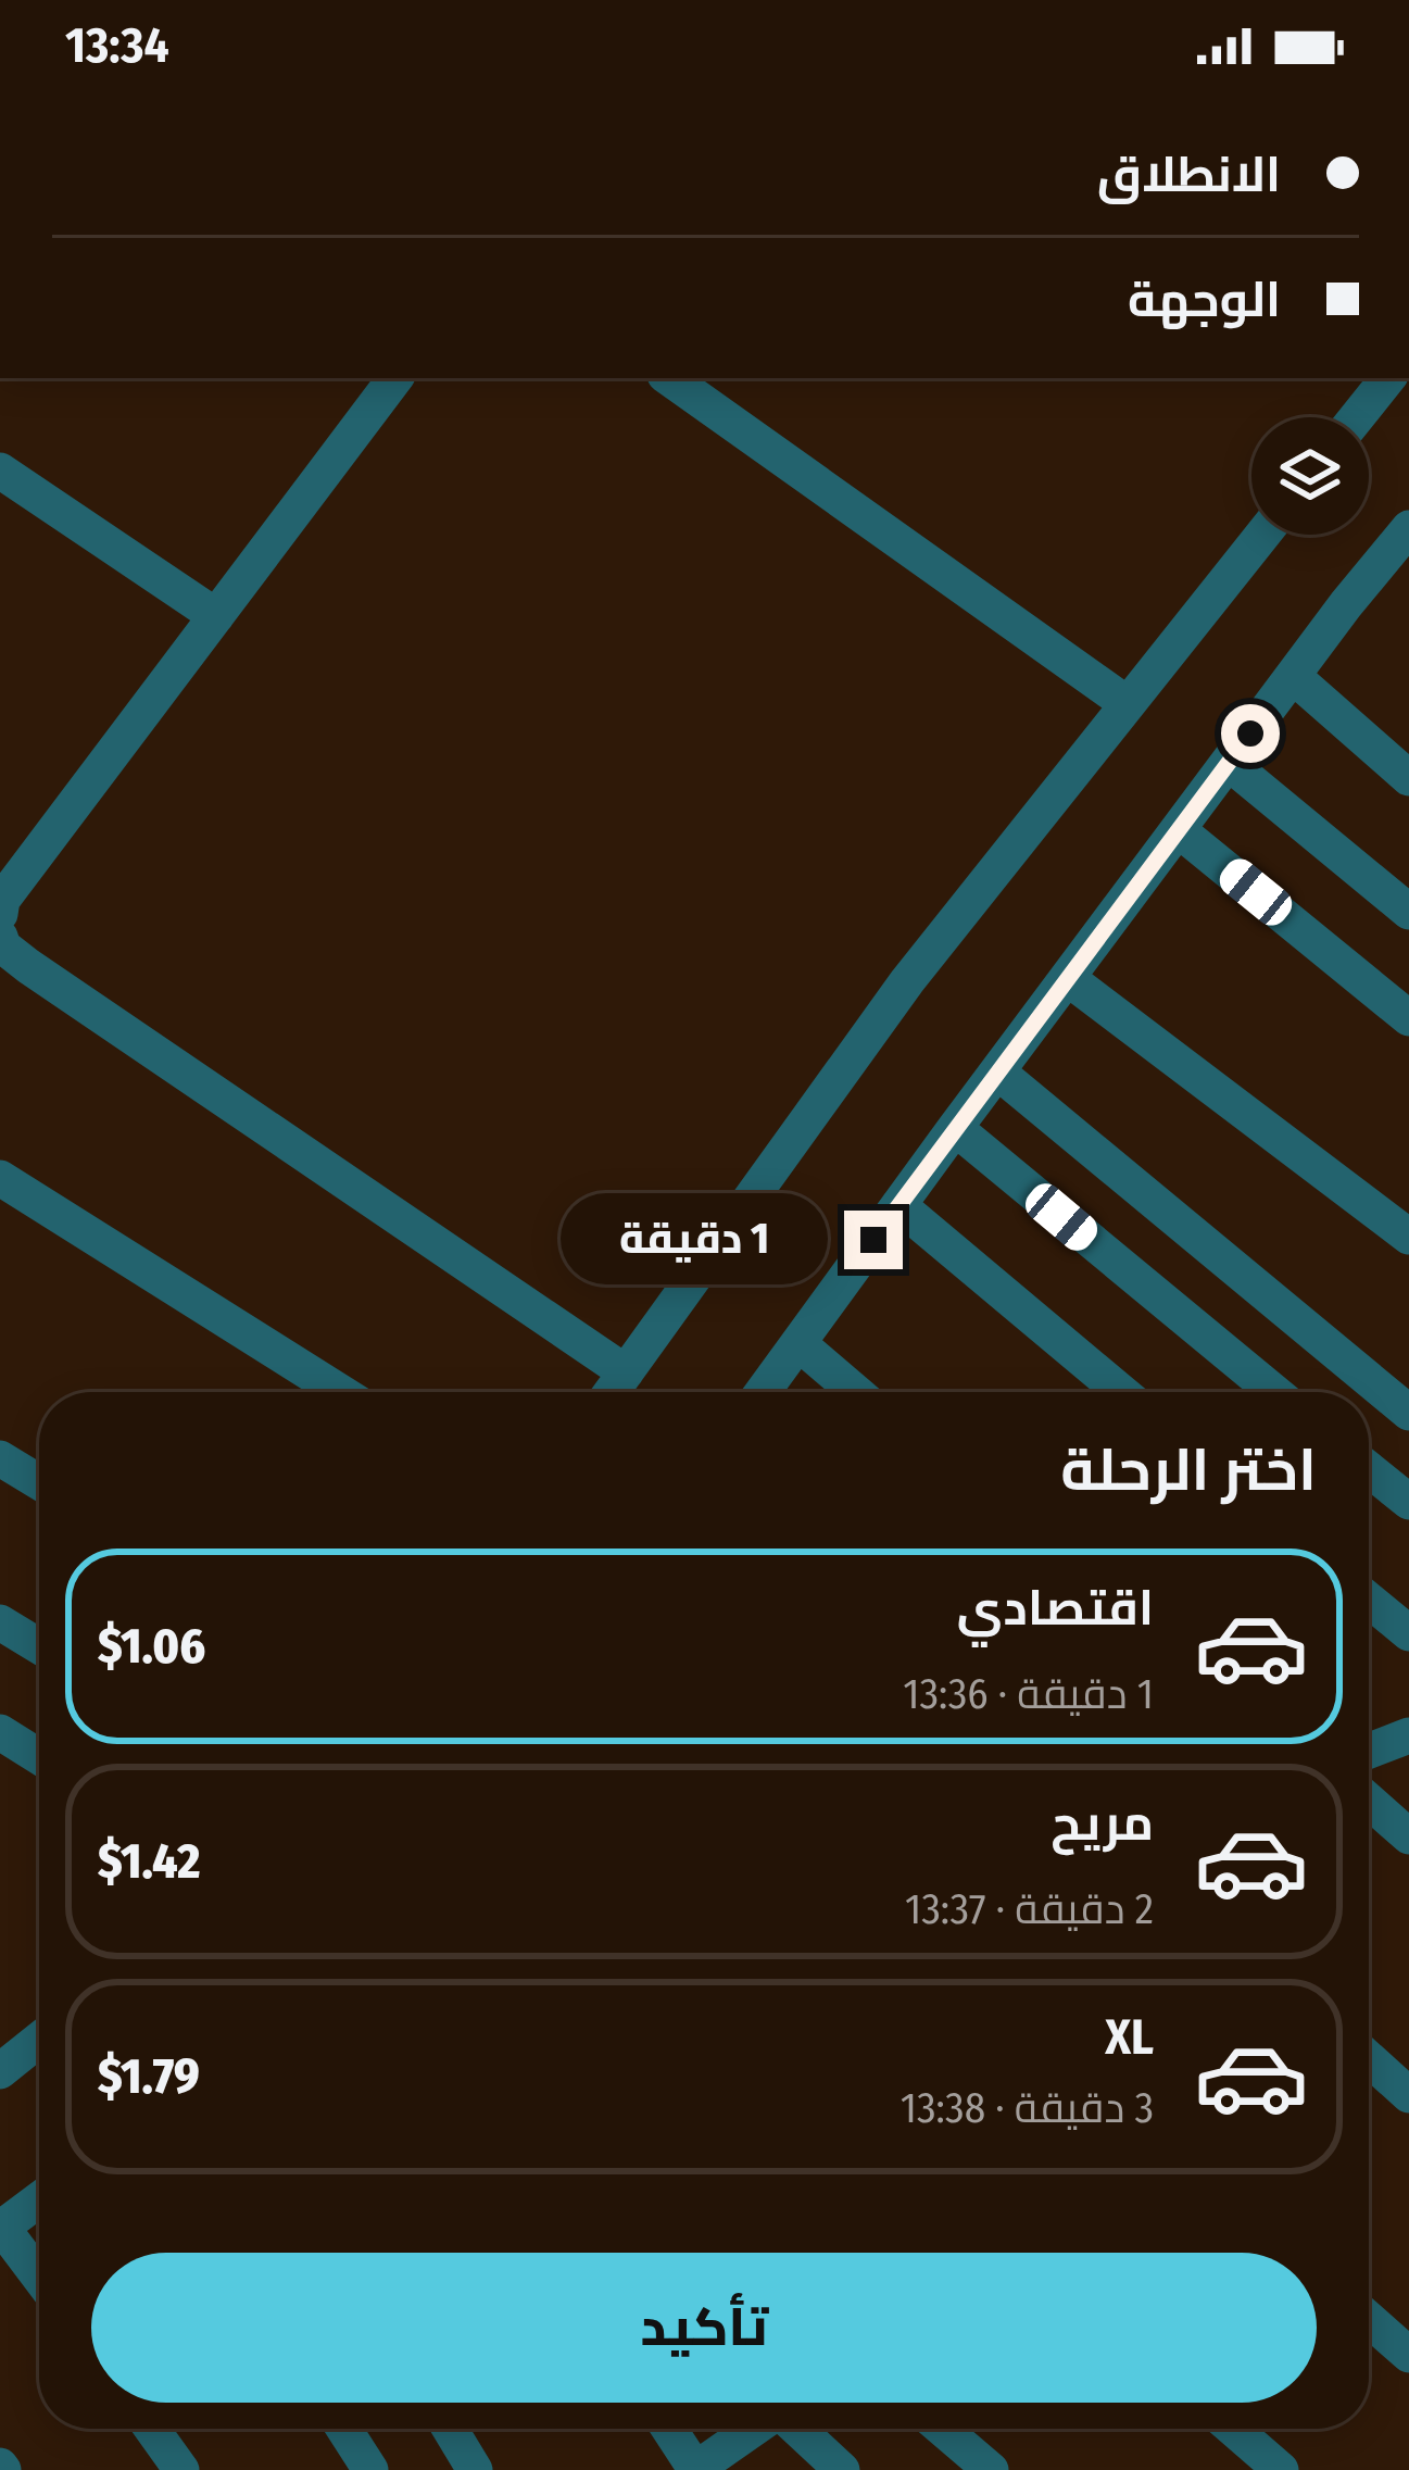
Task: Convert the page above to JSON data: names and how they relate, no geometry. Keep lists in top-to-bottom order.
{
  "page": {
    "status": "13:34",
    "banner": ["الانطلاق", "الوجهة"],
    "bubble": "1 دقيقة",
    "heading": "اختر الرحلة",
    "list": [
      {
        "name": "اقتصادي",
        "note": "1 دقيقة · 13:36",
        "value": "$1.06"
      },
      {
        "name": "مريح",
        "note": "2 دقيقة · 13:37",
        "value": "$1.42"
      },
      {
        "name": "XL",
        "note": "3 دقيقة · 13:38",
        "value": "$1.79"
      }
    ],
    "buttons": "تأكيد"
  }
}
